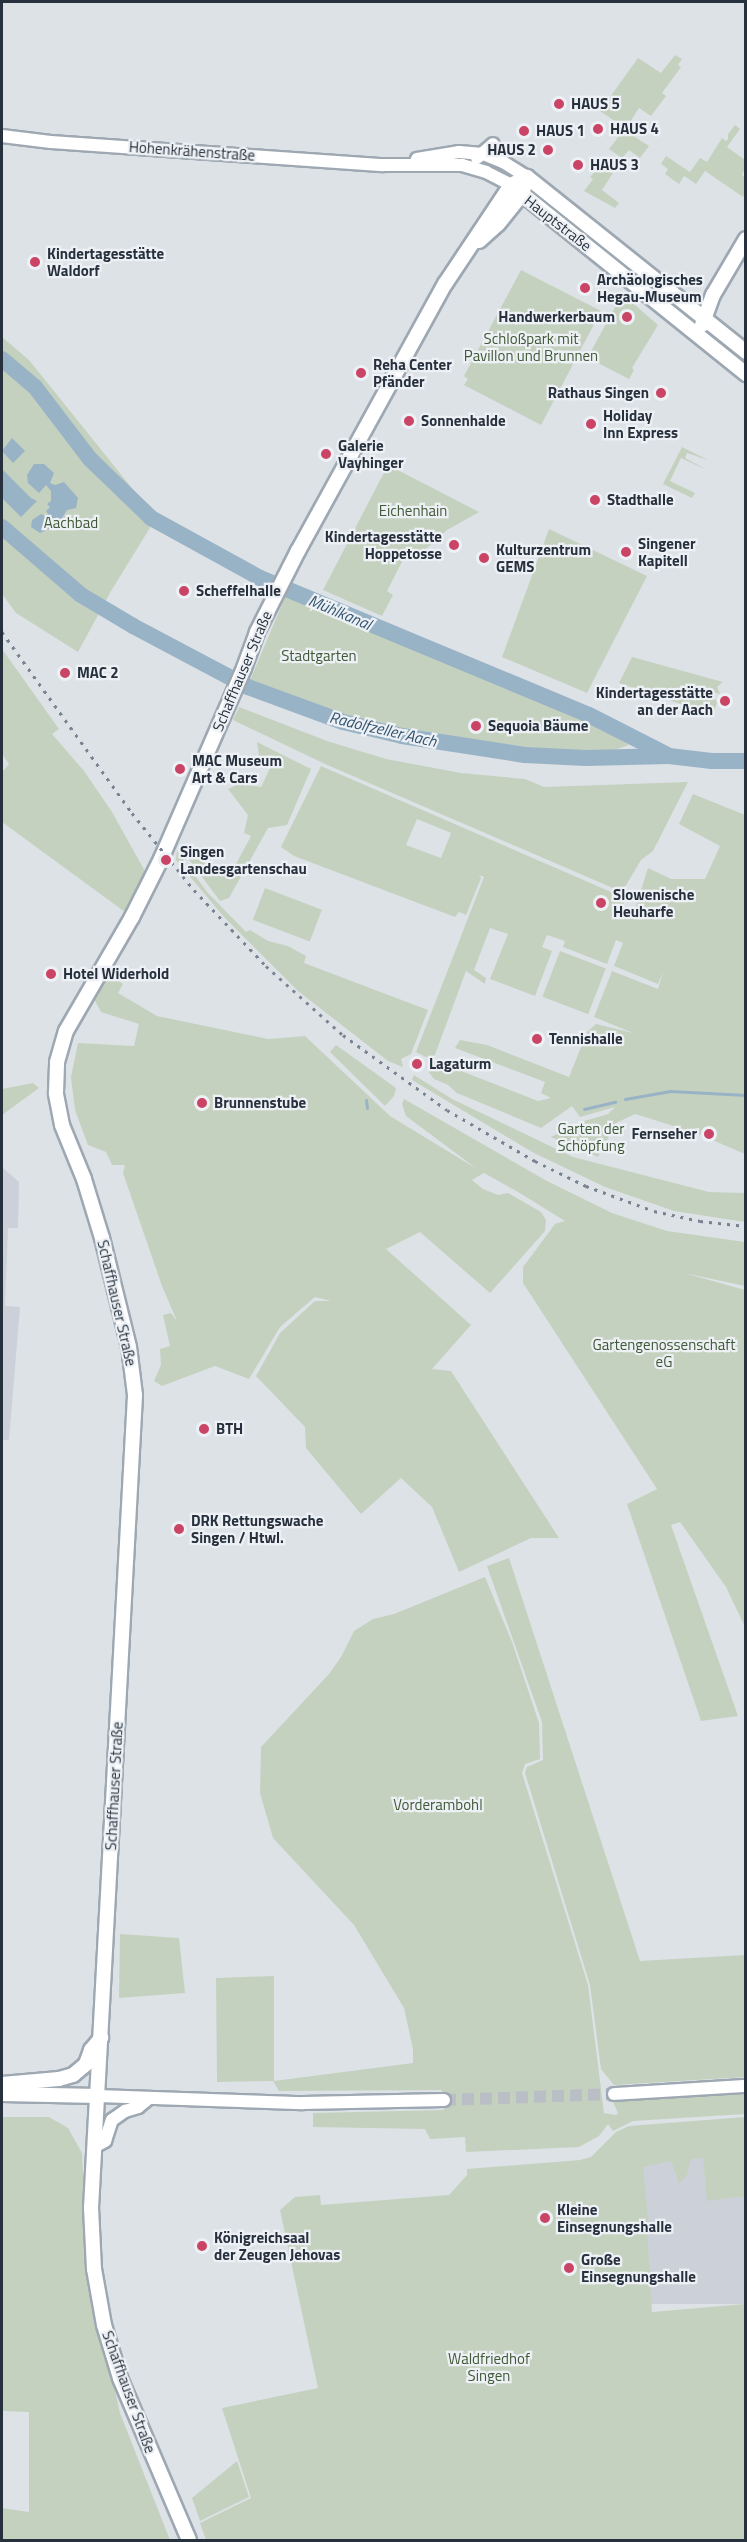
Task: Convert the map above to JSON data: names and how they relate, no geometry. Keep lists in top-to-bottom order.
{
  "streets": {
    "main road": ["Hohenkrähenstraße", "Hauptstraße", "Schaffhauser Straße"]
  },
  "crossings": [
    ["Hohenkrähenstraße", "Hauptstraße"],
    ["Hohenkrähenstraße", "Schaffhauser Straße"],
    ["Hauptstraße", "Schaffhauser Straße"]
  ],
  "water": ["Mühlkanal", "Radolfzeller Aach"],
  "parks": [
    "Schloßpark mit Pavillon und Brunnen",
    "Eichenhain",
    "Aachbad",
    "Stadtgarten",
    "Garten der Schöpfung",
    "Gartengenossenschaft eG",
    "Vorderambohl",
    "Waldfriedhof Singen"
  ],
  "places": [
    "HAUS 5",
    "HAUS 4",
    "HAUS 1",
    "HAUS 2",
    "HAUS 3",
    "Kindertagesstätte Waldorf",
    "Archäologisches Hegau-Museum",
    "Handwerkerbaum",
    "Reha Center Pfänder",
    "Rathaus Singen",
    "Sonnenhalde",
    "Holiday Inn Express",
    "Galerie Vayhinger",
    "Stadthalle",
    "Kindertagesstätte Hoppetosse",
    "Singener Kapitell",
    "Kulturzentrum GEMS",
    "Scheffelhalle",
    "MAC 2",
    "Kindertagesstätte an der Aach",
    "Sequoia Bäume",
    "MAC Museum Art & Cars",
    "Singen Landesgartenschau",
    "Slowenische Heuharfe",
    "Hotel Widerhold",
    "Tennishalle",
    "Lagaturm",
    "Brunnenstube",
    "Fernseher",
    "BTH",
    "DRK Rettungswache Singen / Htwl.",
    "Kleine Einsegnungshalle",
    "Königreichsaal der Zeugen Jehovas",
    "Große Einsegnungshalle"
  ]
}
